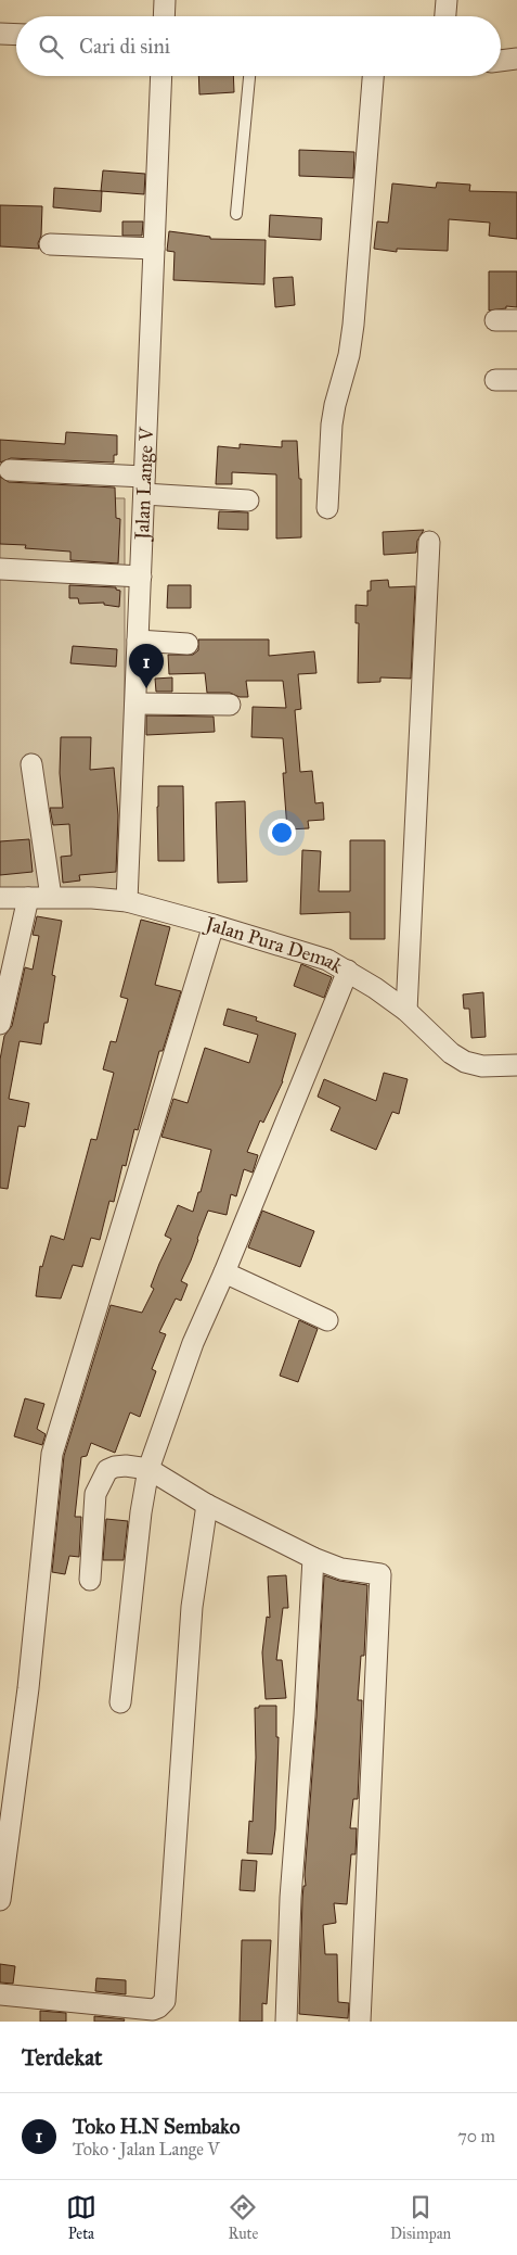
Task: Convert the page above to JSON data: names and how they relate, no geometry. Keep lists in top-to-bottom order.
{
  "streets": {
    "street": ["Jalan Lange V", "Jalan Pura Demak"]
  },
  "crossings": [
    ["Jalan Lange V", "Jalan Pura Demak"]
  ],
  "page": {
    "search": "Cari di sini",
    "pins": "1",
    "heading": "Terdekat",
    "list": [
      {
        "mark": "1",
        "name": "Toko H.N Sembako",
        "note": "Toko · Jalan Lange V",
        "value": "70 m"
      }
    ],
    "nav": ["Peta", "Rute", "Disimpan"]
  }
}
